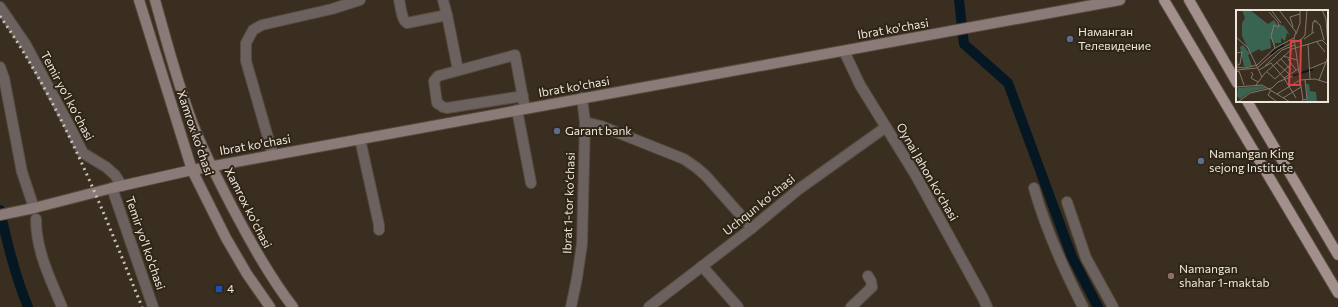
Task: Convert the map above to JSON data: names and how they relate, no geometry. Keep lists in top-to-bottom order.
{
  "streets": {
    "main road": ["Ibrat ko'chasi", "Xamrox koʻchasi", "Xamrox ko'chasi"],
    "street": [
      "Temir yoʻl koʻchasi",
      "Oynai Jahon ko‘chasi",
      "Ibrat 1-tor koʻchasi",
      "Uchqun koʻchasi",
      "Temir yo'l ko'chasi"
    ]
  },
  "crossings": [
    ["Ibrat ko'chasi", "Temir yoʻl koʻchasi"],
    ["Ibrat ko'chasi", "Xamrox koʻchasi"],
    ["Ibrat ko'chasi", "Oynai Jahon ko‘chasi"],
    ["Ibrat ko'chasi", "Ibrat 1-tor koʻchasi"],
    ["Ibrat ko'chasi", "Xamrox ko'chasi"],
    ["Ibrat ko'chasi", "Temir yo'l ko'chasi"],
    ["Temir yoʻl koʻchasi", "Temir yo'l ko'chasi"],
    ["Oynai Jahon ko‘chasi", "Uchqun koʻchasi"]
  ],
  "places": {
    "other": [
      "Наманган Телевидение",
      "Garant bank",
      "Namangan King sejong Institute",
      "Namangan shahar 1-maktab"
    ],
    "transit": ["4"]
  }
}
